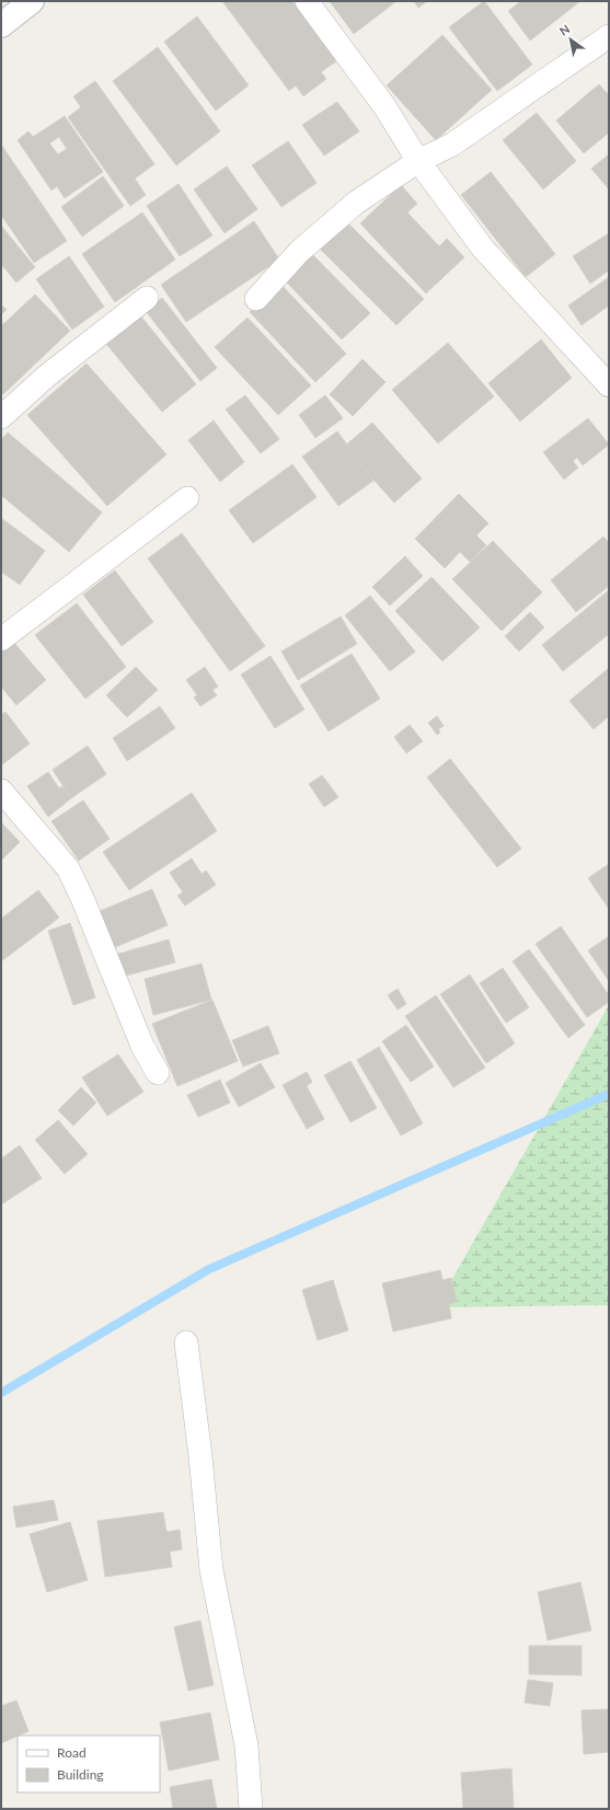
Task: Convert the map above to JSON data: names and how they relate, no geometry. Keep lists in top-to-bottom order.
{
  "legend": ["Road", "Building"],
  "north": "top left"
}
